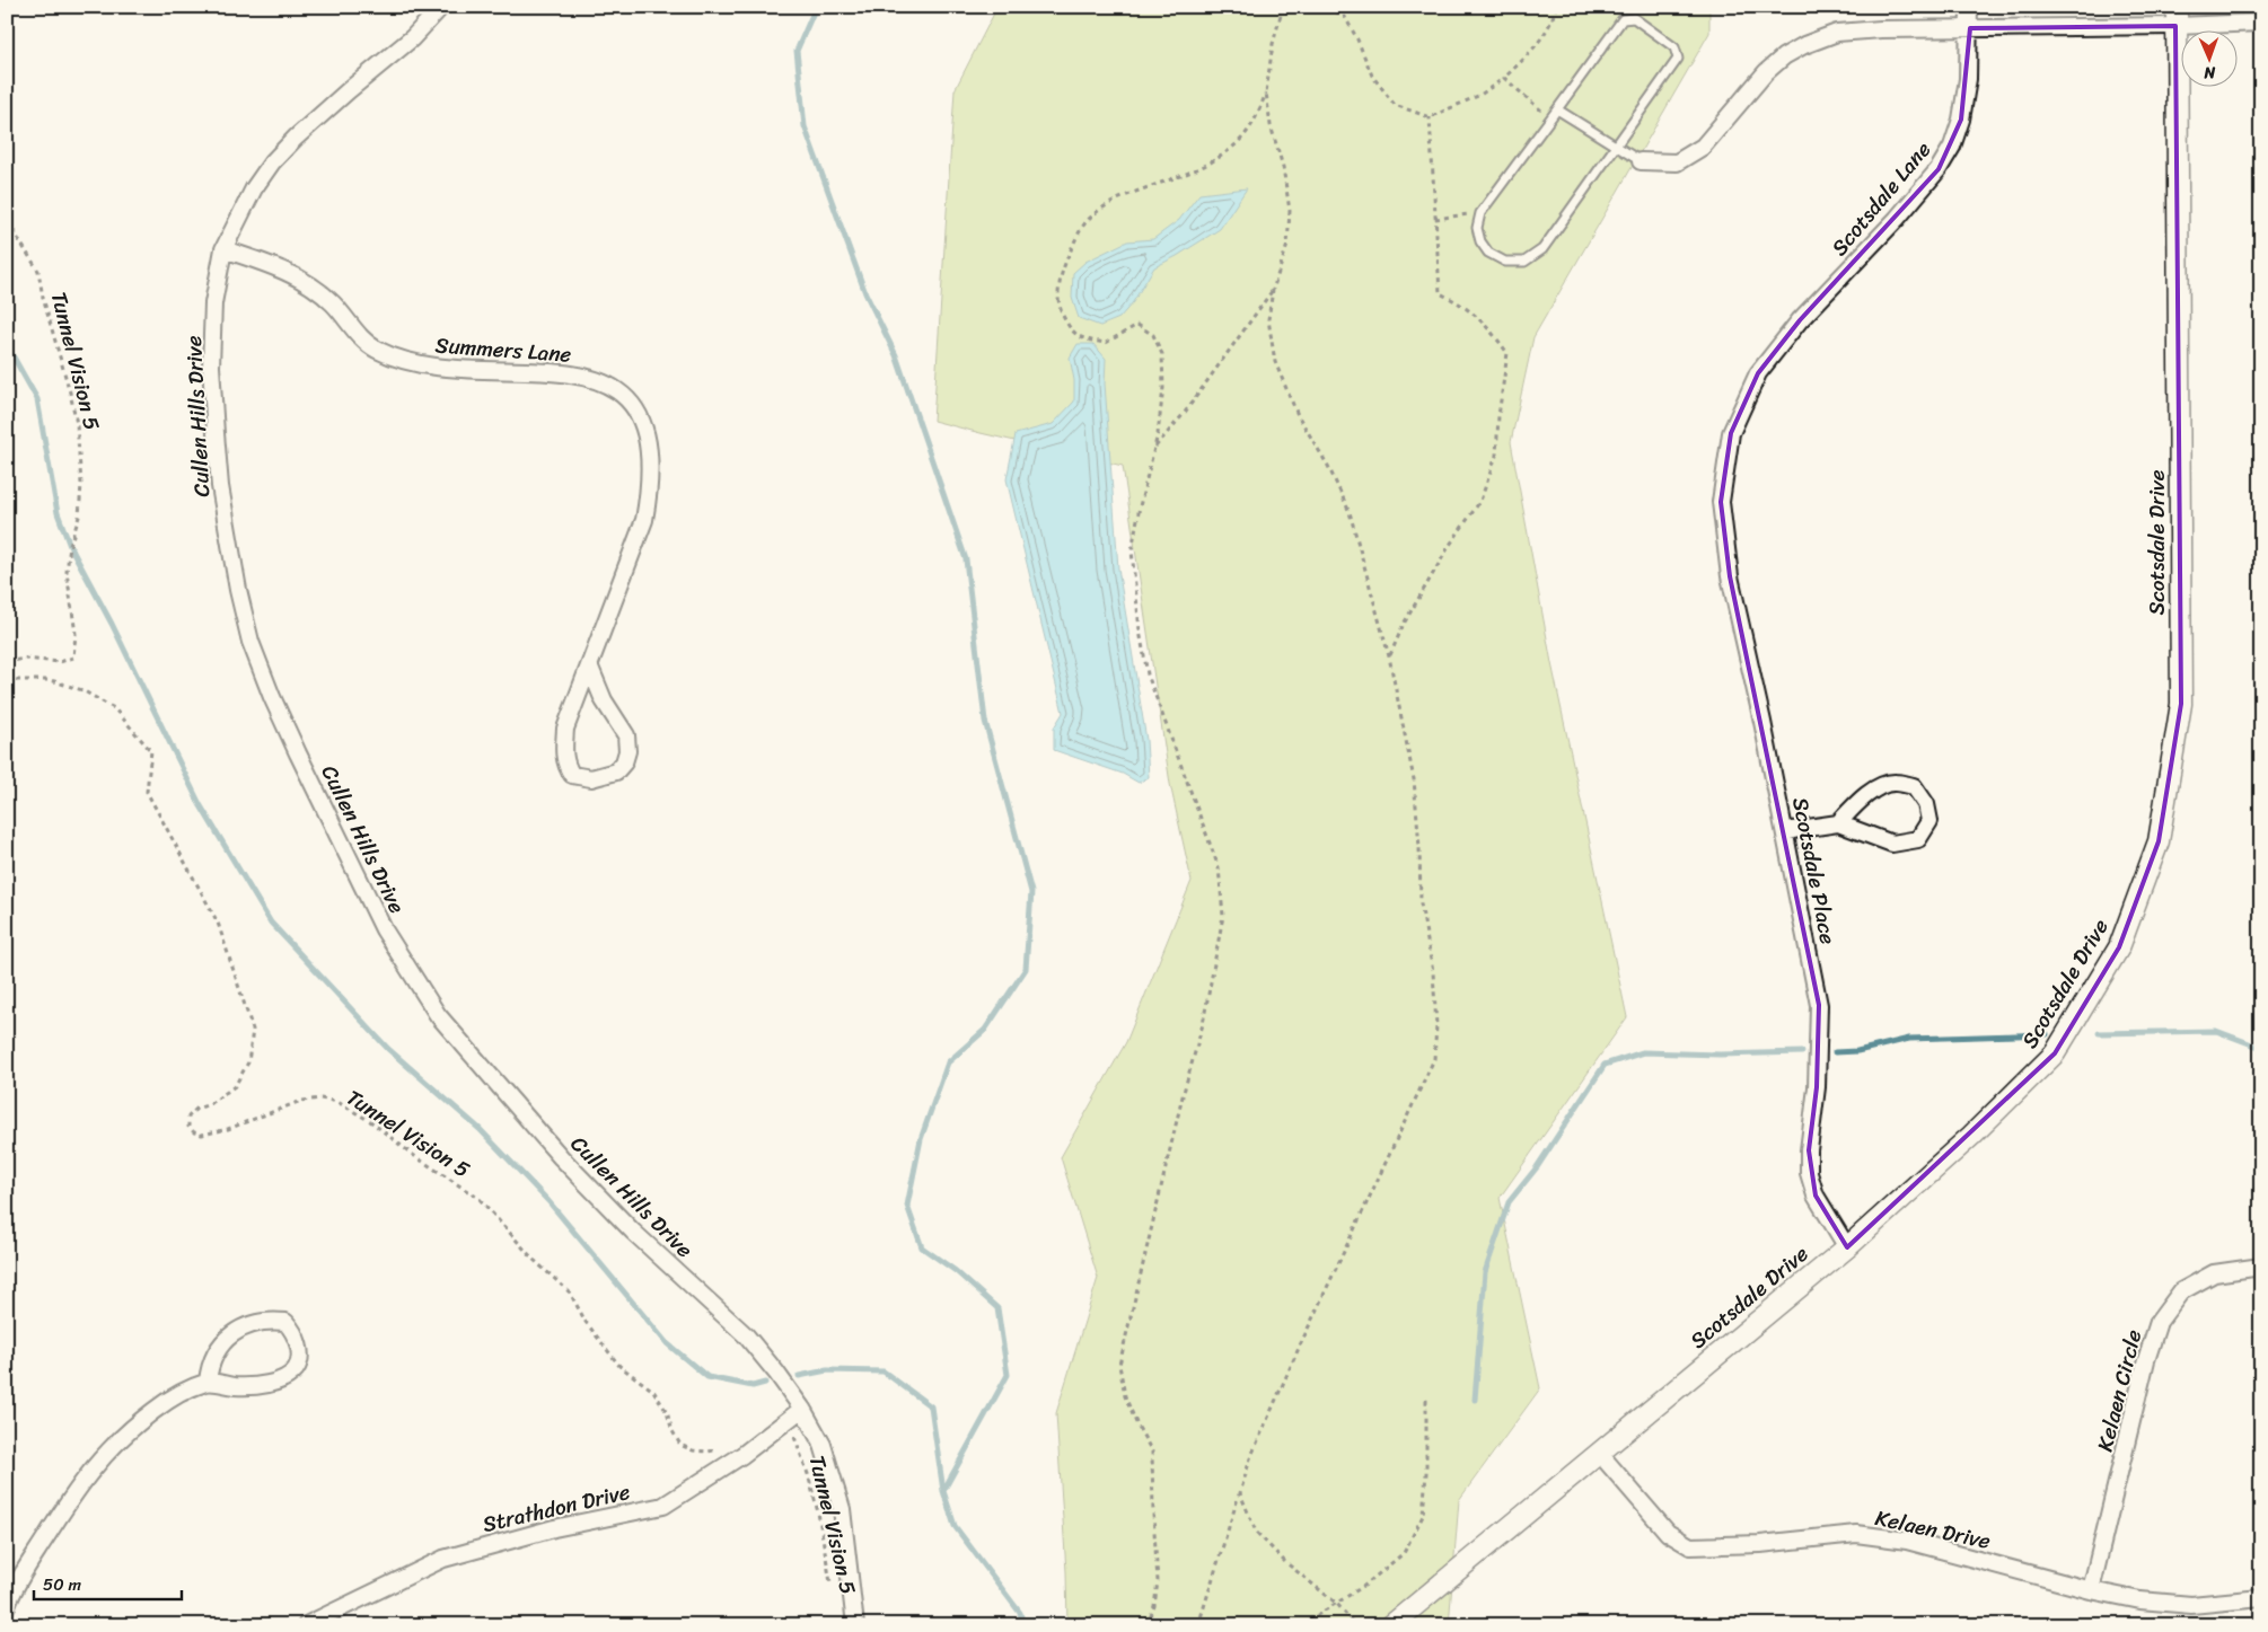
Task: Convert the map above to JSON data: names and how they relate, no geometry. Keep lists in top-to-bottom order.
{
  "streets": {
    "street": [
      "Scotsdale Lane",
      "Summers Lane",
      "Cullen Hills Drive",
      "Scotsdale Drive",
      "Scotsdale Place",
      "Kelaen Circle",
      "Strathdon Drive",
      "Kelaen Drive"
    ],
    "path": ["Tunnel Vision 5"]
  },
  "crossings": [
    ["Scotsdale Lane", "Scotsdale Place"],
    ["Summers Lane", "Cullen Hills Drive"],
    ["Cullen Hills Drive", "Strathdon Drive"],
    ["Scotsdale Drive", "Scotsdale Place"],
    ["Scotsdale Drive", "Kelaen Drive"],
    ["Kelaen Circle", "Kelaen Drive"]
  ],
  "scale_bar": "50 m",
  "north": "bottom"
}
